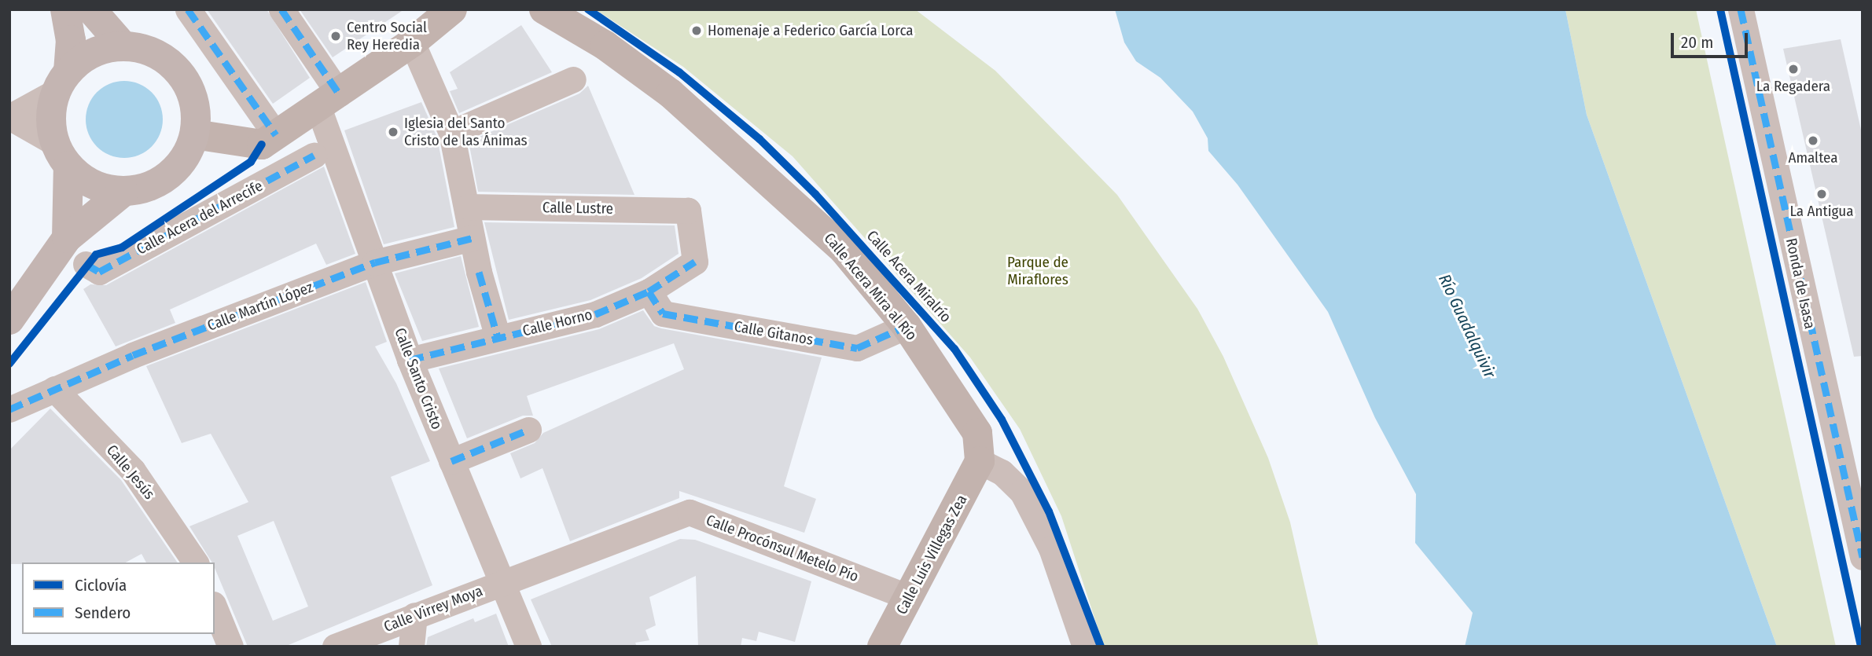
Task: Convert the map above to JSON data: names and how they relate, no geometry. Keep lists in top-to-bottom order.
{
  "streets": {
    "street": [
      "Calle Lustre",
      "Calle Acera del Arrecife",
      "Ronda de Isasa",
      "Calle Acera Mira al Río",
      "Calle Martín López",
      "Calle Horno",
      "Calle Gitanos",
      "Calle Santo Cristo",
      "Calle Jesús",
      "Calle Procónsul Metelo Pío",
      "Calle Luis Villegas Zea",
      "Calle Virrey Moya"
    ],
    "cycle path": ["Calle Acera Miralrío"]
  },
  "crossings": [
    ["Calle Lustre", "Calle Horno"],
    ["Calle Acera Mira al Río", "Calle Gitanos"],
    ["Calle Acera Mira al Río", "Calle Luis Villegas Zea"],
    ["Calle Martín López", "Calle Santo Cristo"],
    ["Calle Martín López", "Calle Jesús"],
    ["Calle Horno", "Calle Gitanos"],
    ["Calle Horno", "Calle Santo Cristo"],
    ["Calle Santo Cristo", "Calle Procónsul Metelo Pío"],
    ["Calle Santo Cristo", "Calle Virrey Moya"],
    ["Calle Procónsul Metelo Pío", "Calle Luis Villegas Zea"],
    ["Calle Procónsul Metelo Pío", "Calle Virrey Moya"]
  ],
  "water": ["Río Guadalquivir"],
  "parks": ["Parque de Miraflores"],
  "places": [
    "Homenaje a Federico García Lorca",
    "Centro Social Rey Heredia",
    "La Regadera",
    "Iglesia del Santo Cristo de las Ánimas",
    "Amaltea",
    "La Antigua"
  ],
  "legend": ["Ciclovía", "Sendero"],
  "scale_bar": "20 m"
}
